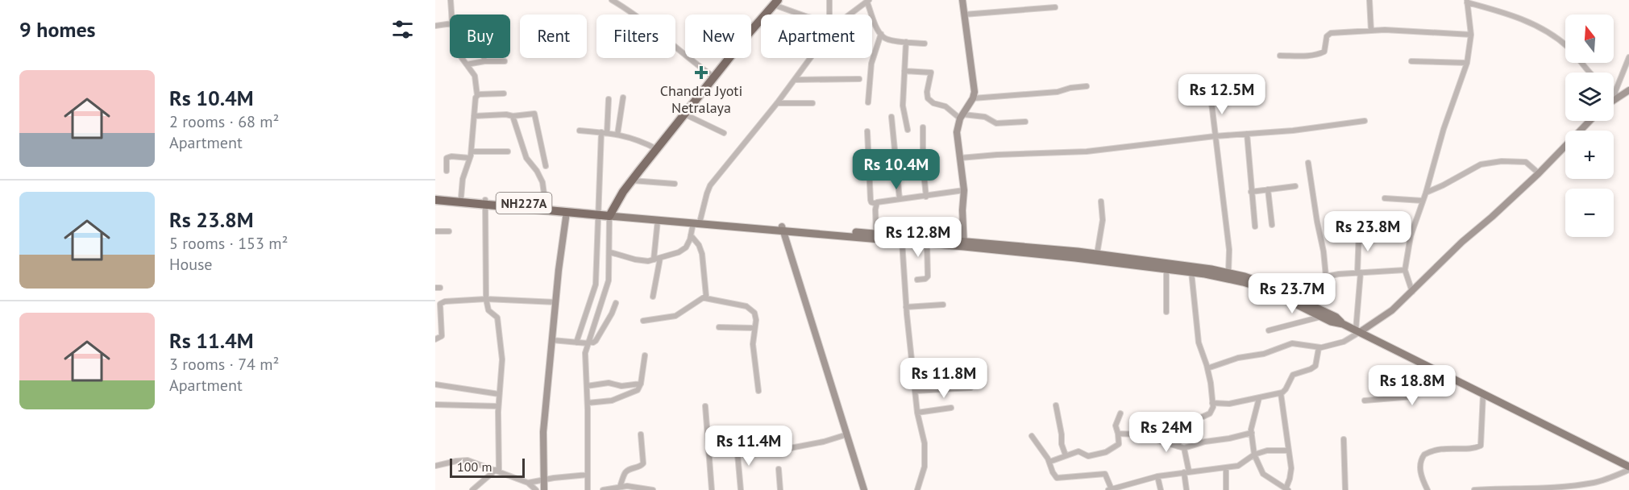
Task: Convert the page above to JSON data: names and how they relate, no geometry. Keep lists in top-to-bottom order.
{
  "streets": {
    "highway": ["NH227A"]
  },
  "places": {
    "health": ["Chandra Jyoti Netralaya"]
  },
  "scale_bar": "100 m",
  "north": "top",
  "page": {
    "heading": "9 homes",
    "map_buttons": ["+", "−"],
    "chip": [
      "Buy",
      "Rent",
      "Filters",
      "New",
      "Apartment"
    ],
    "list": [
      {
        "name": "Rs 10.4M",
        "note": "2 rooms · 68 m² · Apartment"
      },
      {
        "name": "Rs 23.8M",
        "note": "5 rooms · 153 m² · House"
      },
      {
        "name": "Rs 11.4M",
        "note": "3 rooms · 74 m² · Apartment"
      }
    ],
    "price": [
      "Rs 12.5M",
      "Rs 10.4M",
      "Rs 23.8M",
      "Rs 12.8M",
      "Rs 23.7M",
      "Rs 11.8M",
      "Rs 18.8M",
      "Rs 24M",
      "Rs 11.4M"
    ],
    "scale": "100 m"
  }
}
